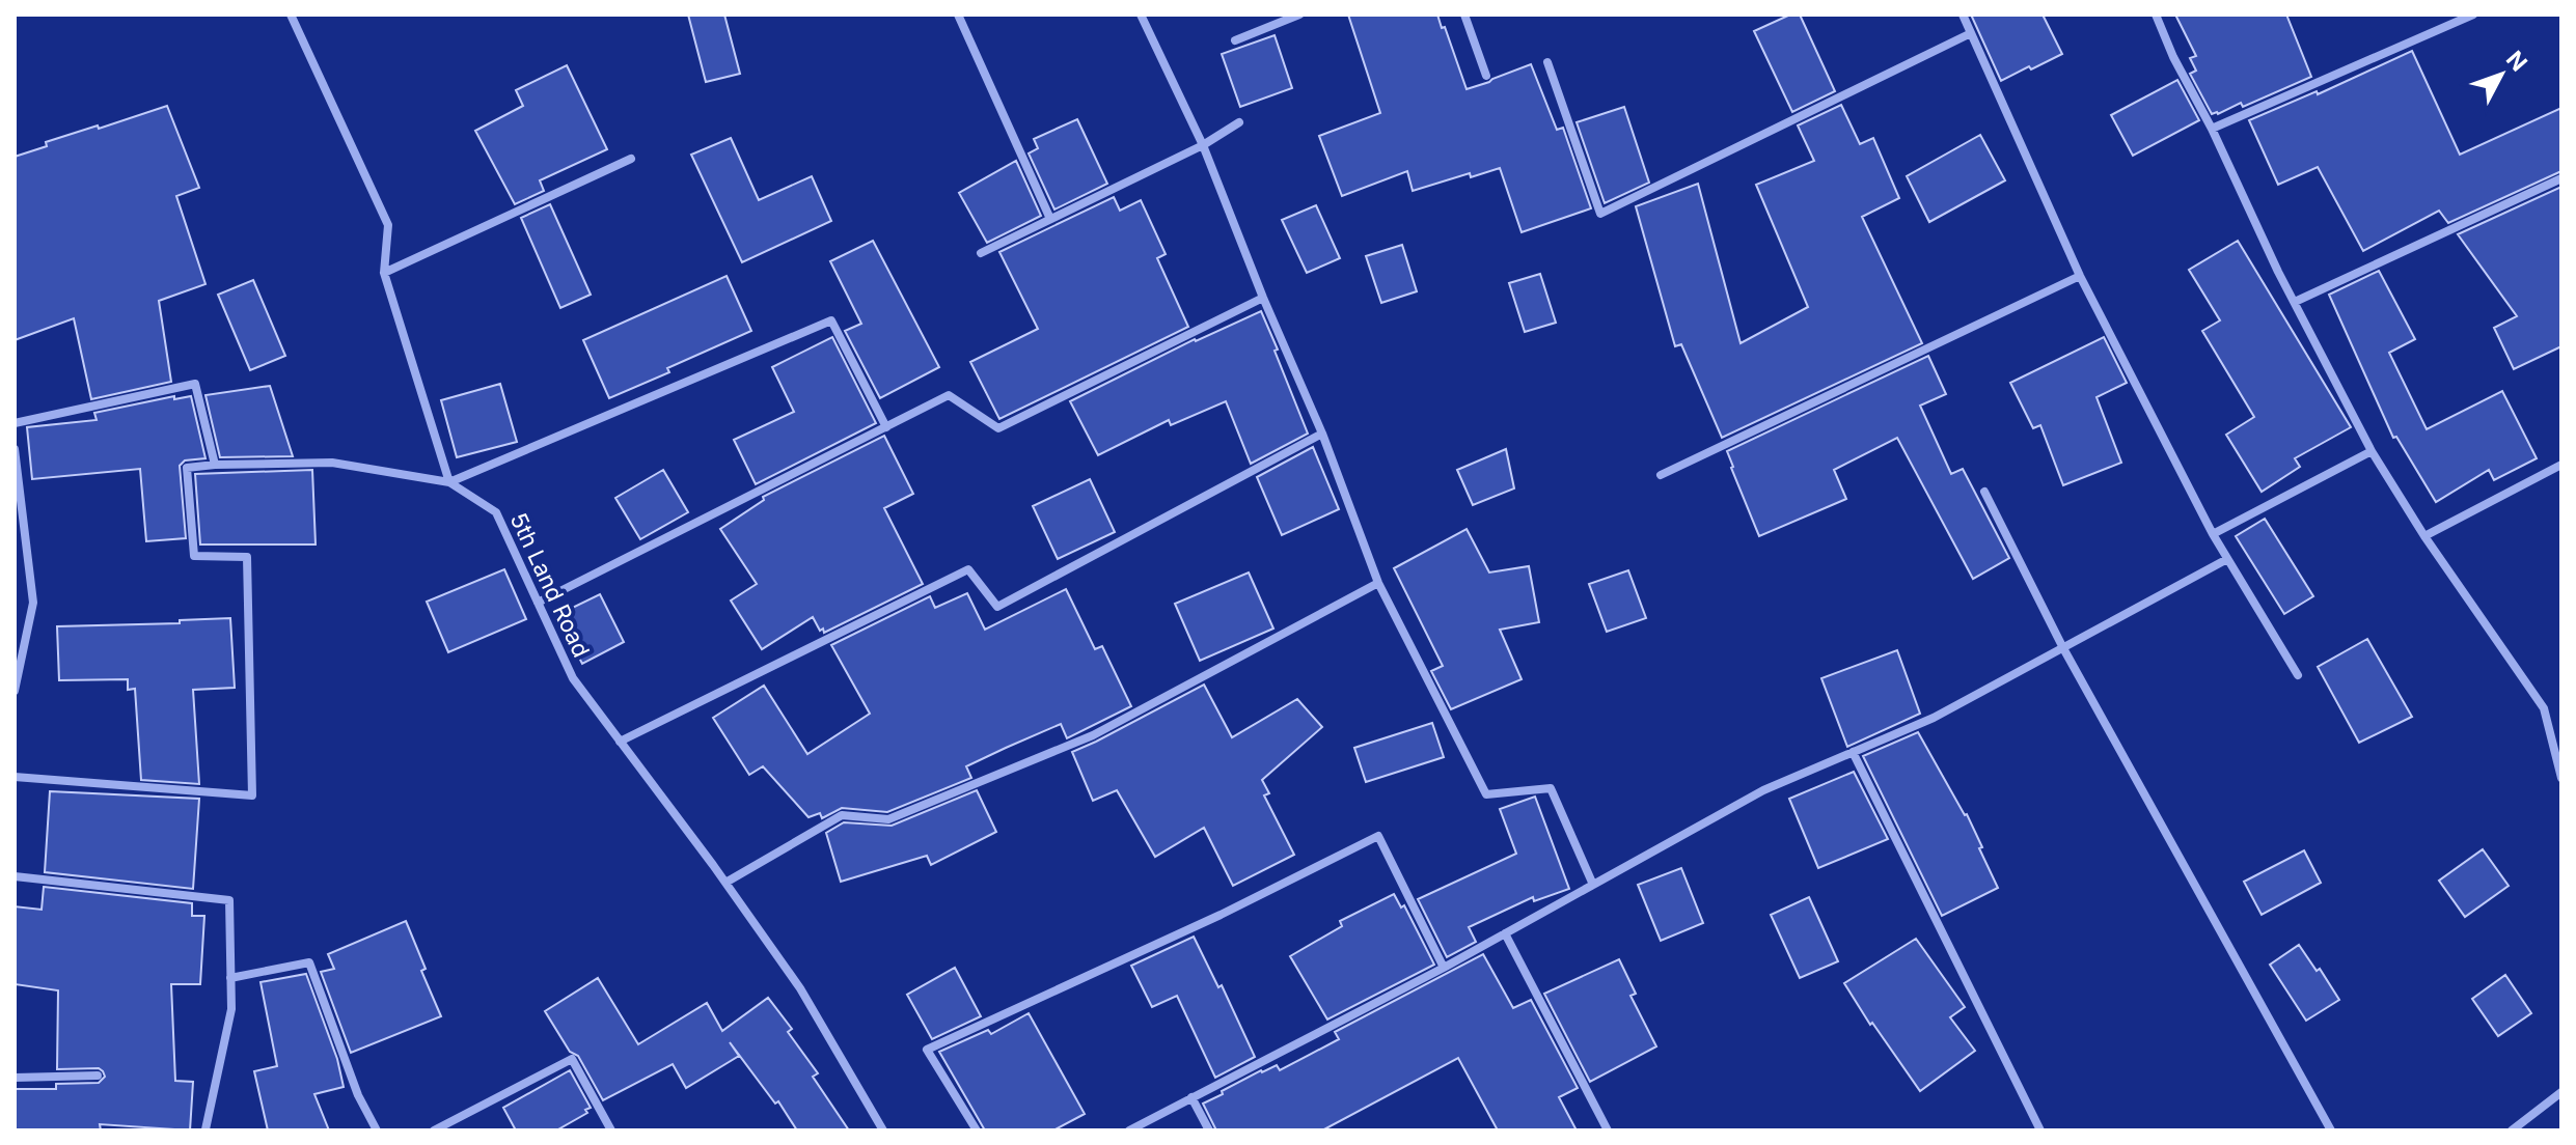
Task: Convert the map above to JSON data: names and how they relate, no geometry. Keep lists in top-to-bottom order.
{
  "streets": {
    "street": ["5th Land Road"]
  },
  "north": "top right"
}
